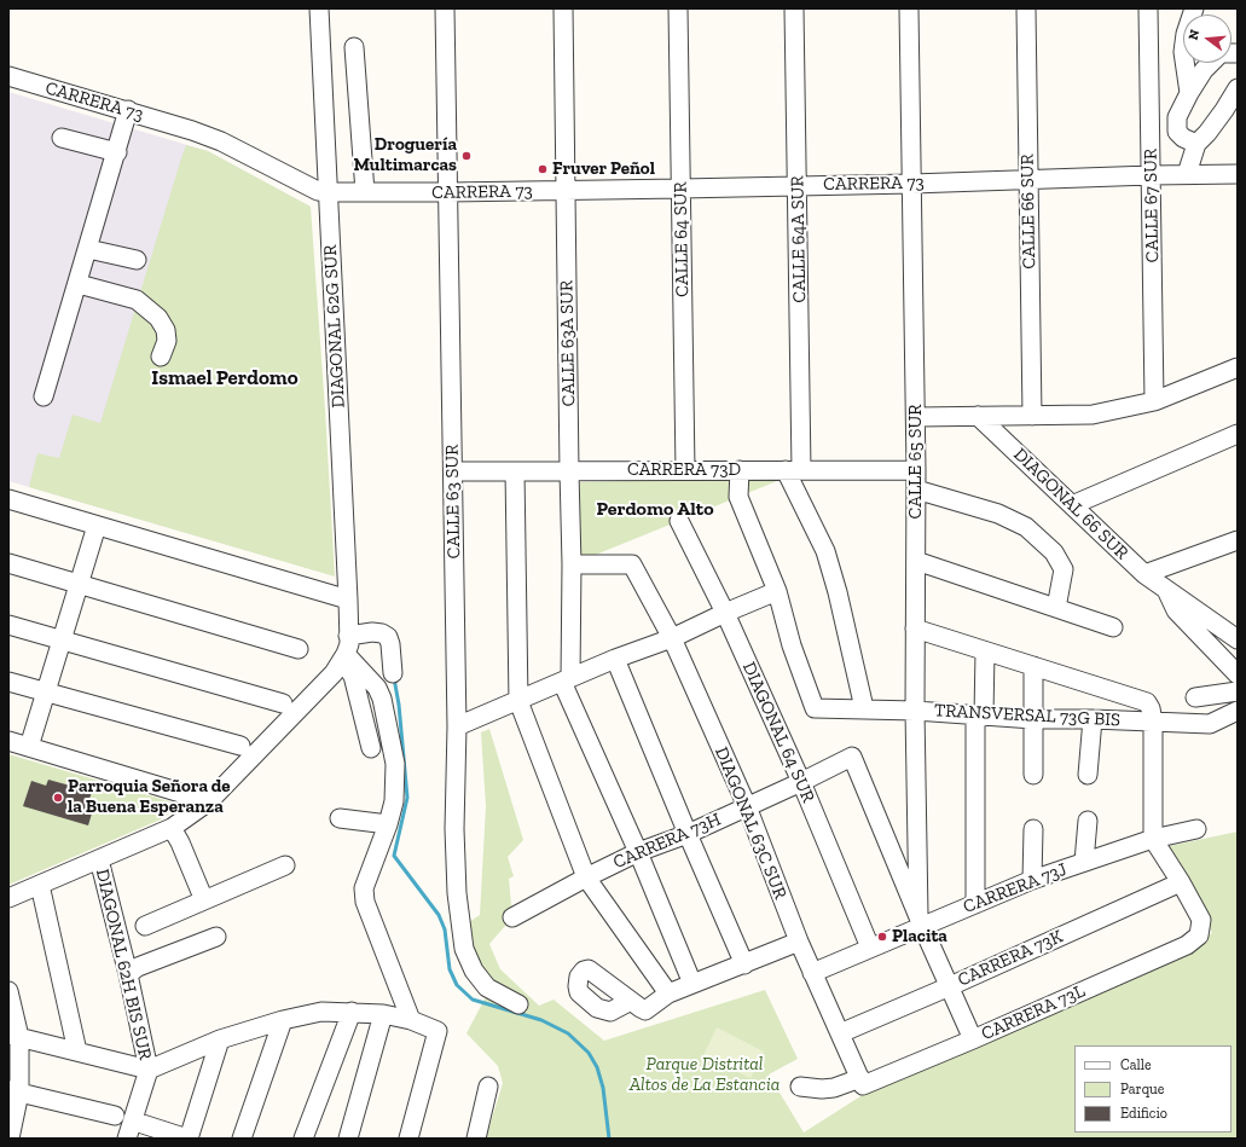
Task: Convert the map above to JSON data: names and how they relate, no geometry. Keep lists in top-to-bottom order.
{
  "streets": {
    "street": [
      "CARRERA 73",
      "CALLE 67 SUR",
      "CALLE 66 SUR",
      "CALLE 64 SUR",
      "CALLE 64A SUR",
      "DIAGONAL 62G SUR",
      "CALLE 63A SUR",
      "CALLE 65 SUR",
      "CARRERA 73D",
      "CALLE 63 SUR",
      "DIAGONAL 66 SUR",
      "TRANSVERSAL 73G BIS",
      "DIAGONAL 64 SUR",
      "DIAGONAL 63C SUR",
      "CARRERA 73H",
      "CARRERA 73J",
      "CARRERA 73K",
      "DIAGONAL 62H BIS SUR",
      "CARRERA 73L"
    ]
  },
  "crossings": [
    ["CARRERA 73", "CALLE 67 SUR"],
    ["CARRERA 73", "CALLE 66 SUR"],
    ["CARRERA 73", "CALLE 64 SUR"],
    ["CARRERA 73", "CALLE 64A SUR"],
    ["CARRERA 73", "DIAGONAL 62G SUR"],
    ["CARRERA 73", "CALLE 63A SUR"],
    ["CARRERA 73", "CALLE 65 SUR"],
    ["CARRERA 73", "CALLE 63 SUR"],
    ["CALLE 64 SUR", "CARRERA 73D"],
    ["CALLE 64A SUR", "CARRERA 73D"],
    ["CALLE 63A SUR", "CARRERA 73D"],
    ["CALLE 63A SUR", "DIAGONAL 63C SUR"],
    ["CALLE 65 SUR", "CARRERA 73D"],
    ["CALLE 65 SUR", "TRANSVERSAL 73G BIS"],
    ["CALLE 65 SUR", "CARRERA 73H"],
    ["CALLE 65 SUR", "CARRERA 73J"],
    ["CARRERA 73D", "CALLE 63 SUR"],
    ["DIAGONAL 64 SUR", "CARRERA 73H"],
    ["DIAGONAL 64 SUR", "CARRERA 73J"],
    ["DIAGONAL 63C SUR", "CARRERA 73H"],
    ["DIAGONAL 63C SUR", "CARRERA 73J"],
    ["DIAGONAL 63C SUR", "CARRERA 73K"],
    ["DIAGONAL 63C SUR", "CARRERA 73L"],
    ["CARRERA 73H", "CARRERA 73J"],
    ["CARRERA 73K", "CARRERA 73L"]
  ],
  "districts": ["Ismael Perdomo", "Perdomo Alto"],
  "parks": ["Parque Distrital Altos de La Estancia"],
  "places": [
    "Droguería Multimarcas",
    "Fruver Peñol",
    "Parroquia Señora de la Buena Esperanza",
    "Placita"
  ],
  "legend": ["Calle", "Parque", "Edificio"],
  "north": "left"
}
